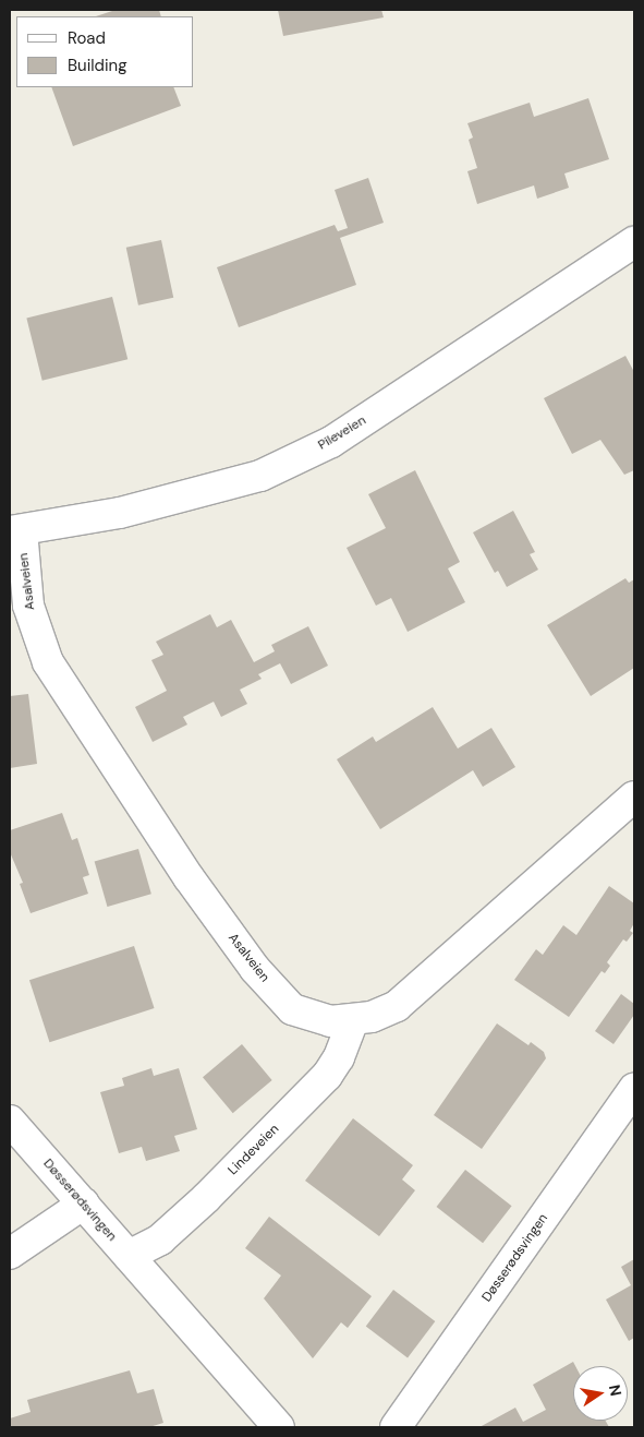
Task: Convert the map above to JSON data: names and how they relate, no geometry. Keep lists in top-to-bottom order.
{
  "streets": {
    "street": [
      "Pileveien",
      "Asalveien",
      "Lindeveien",
      "Døsserødsvingen"
    ]
  },
  "crossings": [
    ["Pileveien", "Asalveien"],
    ["Asalveien", "Lindeveien"],
    ["Lindeveien", "Døsserødsvingen"]
  ],
  "legend": ["Road", "Building"],
  "north": "right"
}
